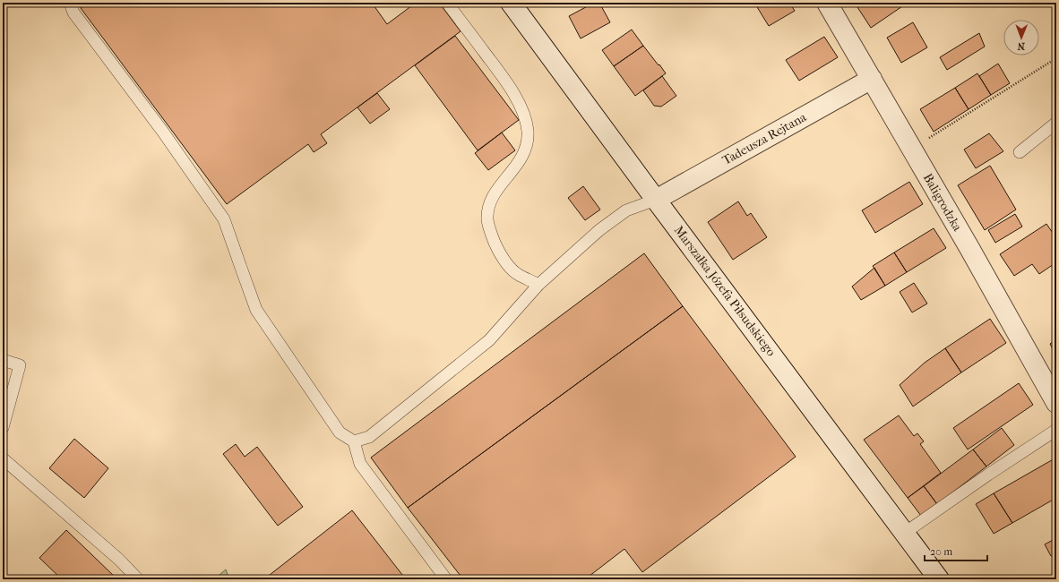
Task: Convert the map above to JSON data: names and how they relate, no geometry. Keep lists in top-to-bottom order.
{
  "streets": {
    "main road": ["Tadeusza Rejtana", "Baligrodzka", "Marszałka Józefa Piłsudskiego"]
  },
  "crossings": [
    ["Tadeusza Rejtana", "Baligrodzka"],
    ["Tadeusza Rejtana", "Marszałka Józefa Piłsudskiego"]
  ],
  "scale_bar": "20 m",
  "north": "bottom"
}
